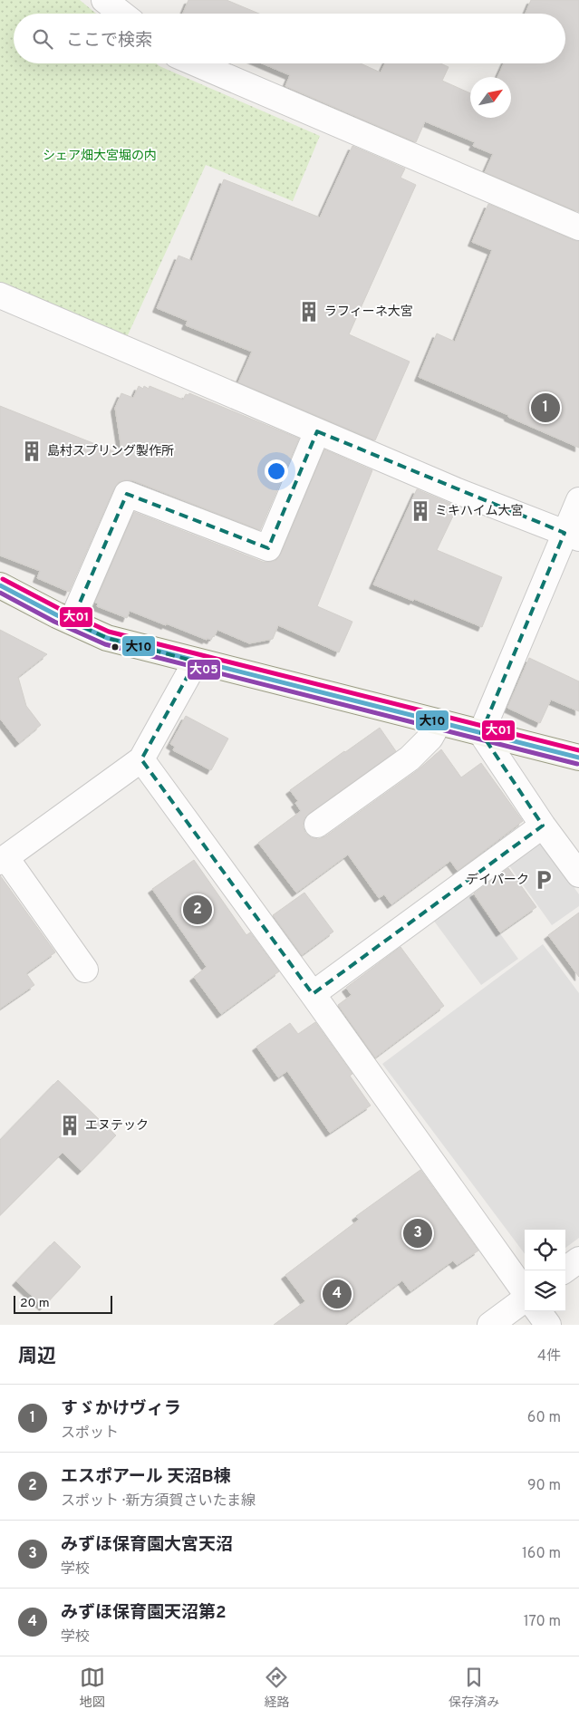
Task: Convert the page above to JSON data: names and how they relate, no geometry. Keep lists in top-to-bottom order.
{
  "parks": ["シェア畑大宮堀の内"],
  "places": {
    "building": [
      "ラフィーネ大宮",
      "島村スプリング製作所",
      "ミキハイム大宮",
      "エヌテック"
    ],
    "parking": ["デイパーク"]
  },
  "lines": ["transit line 大01", "transit line 大10", "transit line 大05"],
  "scale_bar": "20 m",
  "north": "top right",
  "page": {
    "search": "ここで検索",
    "pins": [
      "1",
      "2",
      "3",
      "4"
    ],
    "scale": "20 m",
    "heading": ["周辺", "4件"],
    "list": [
      {
        "mark": "1",
        "name": "すゞかけヴィラ",
        "note": "スポット",
        "value": "60 m"
      },
      {
        "mark": "2",
        "name": "エスポアール 天沼B棟",
        "note": "スポット · 新方須賀さいたま線",
        "value": "90 m"
      },
      {
        "mark": "3",
        "name": "みずほ保育園大宮天沼",
        "note": "学校",
        "value": "160 m"
      },
      {
        "mark": "4",
        "name": "みずほ保育園天沼第2",
        "note": "学校",
        "value": "170 m"
      }
    ],
    "nav": ["地図", "経路", "保存済み"]
  }
}
